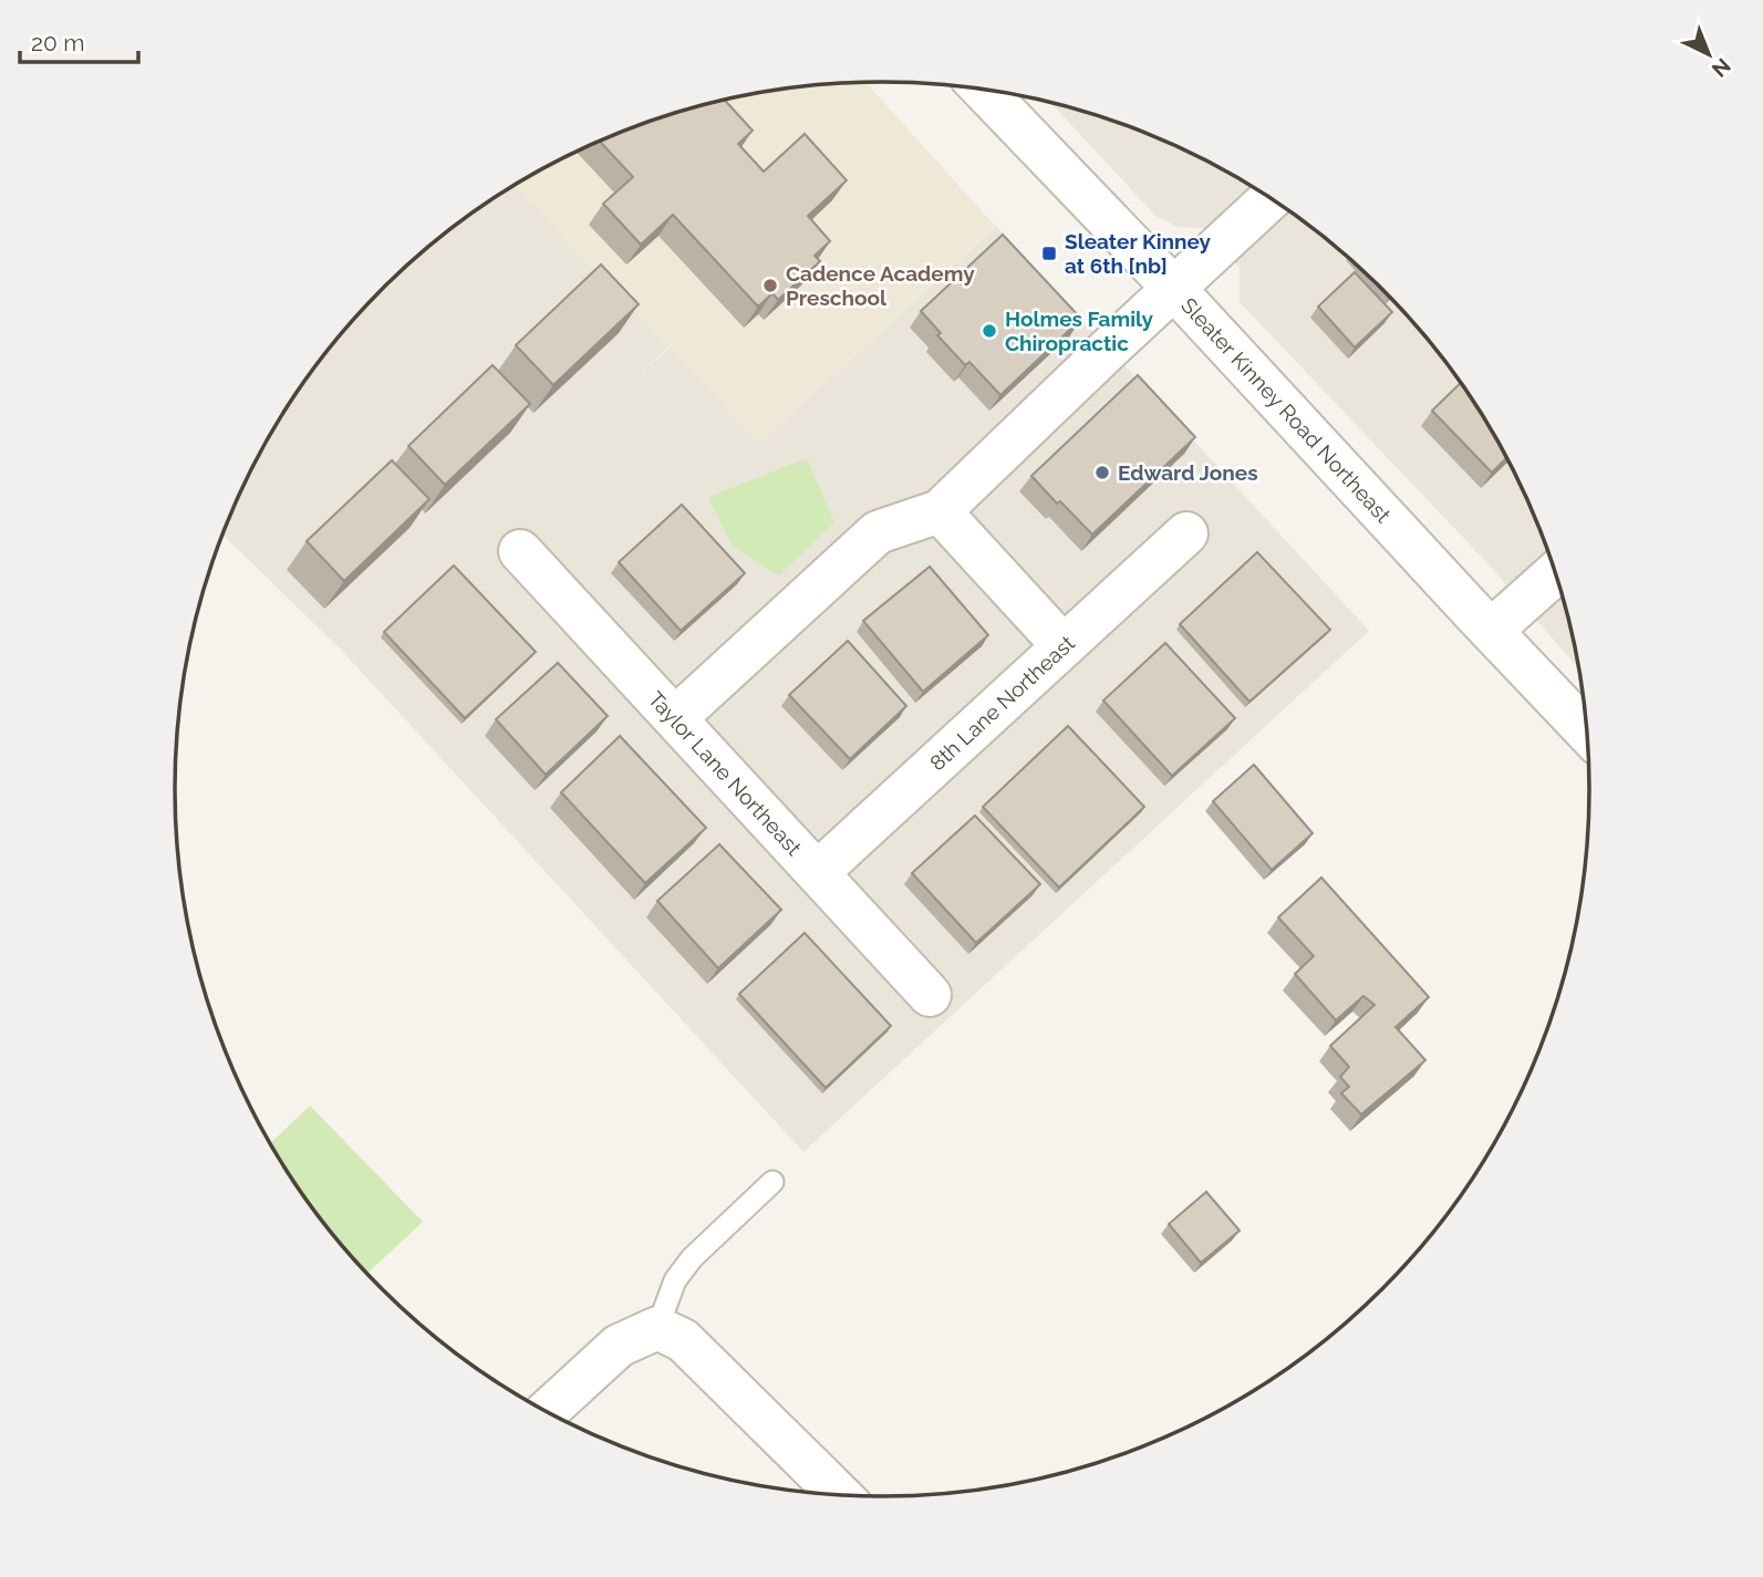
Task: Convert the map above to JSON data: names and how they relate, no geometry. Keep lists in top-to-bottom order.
{
  "streets": {
    "street": ["Sleater Kinney Road Northeast", "8th Lane Northeast", "Taylor Lane Northeast"]
  },
  "crossings": [
    ["8th Lane Northeast", "Taylor Lane Northeast"]
  ],
  "places": {
    "transit": ["Sleater Kinney at 6th [nb]"],
    "other": ["Cadence Academy Preschool", "Holmes Family Chiropractic", "Edward Jones"]
  },
  "scale_bar": "20 m",
  "north": "bottom right"
}
